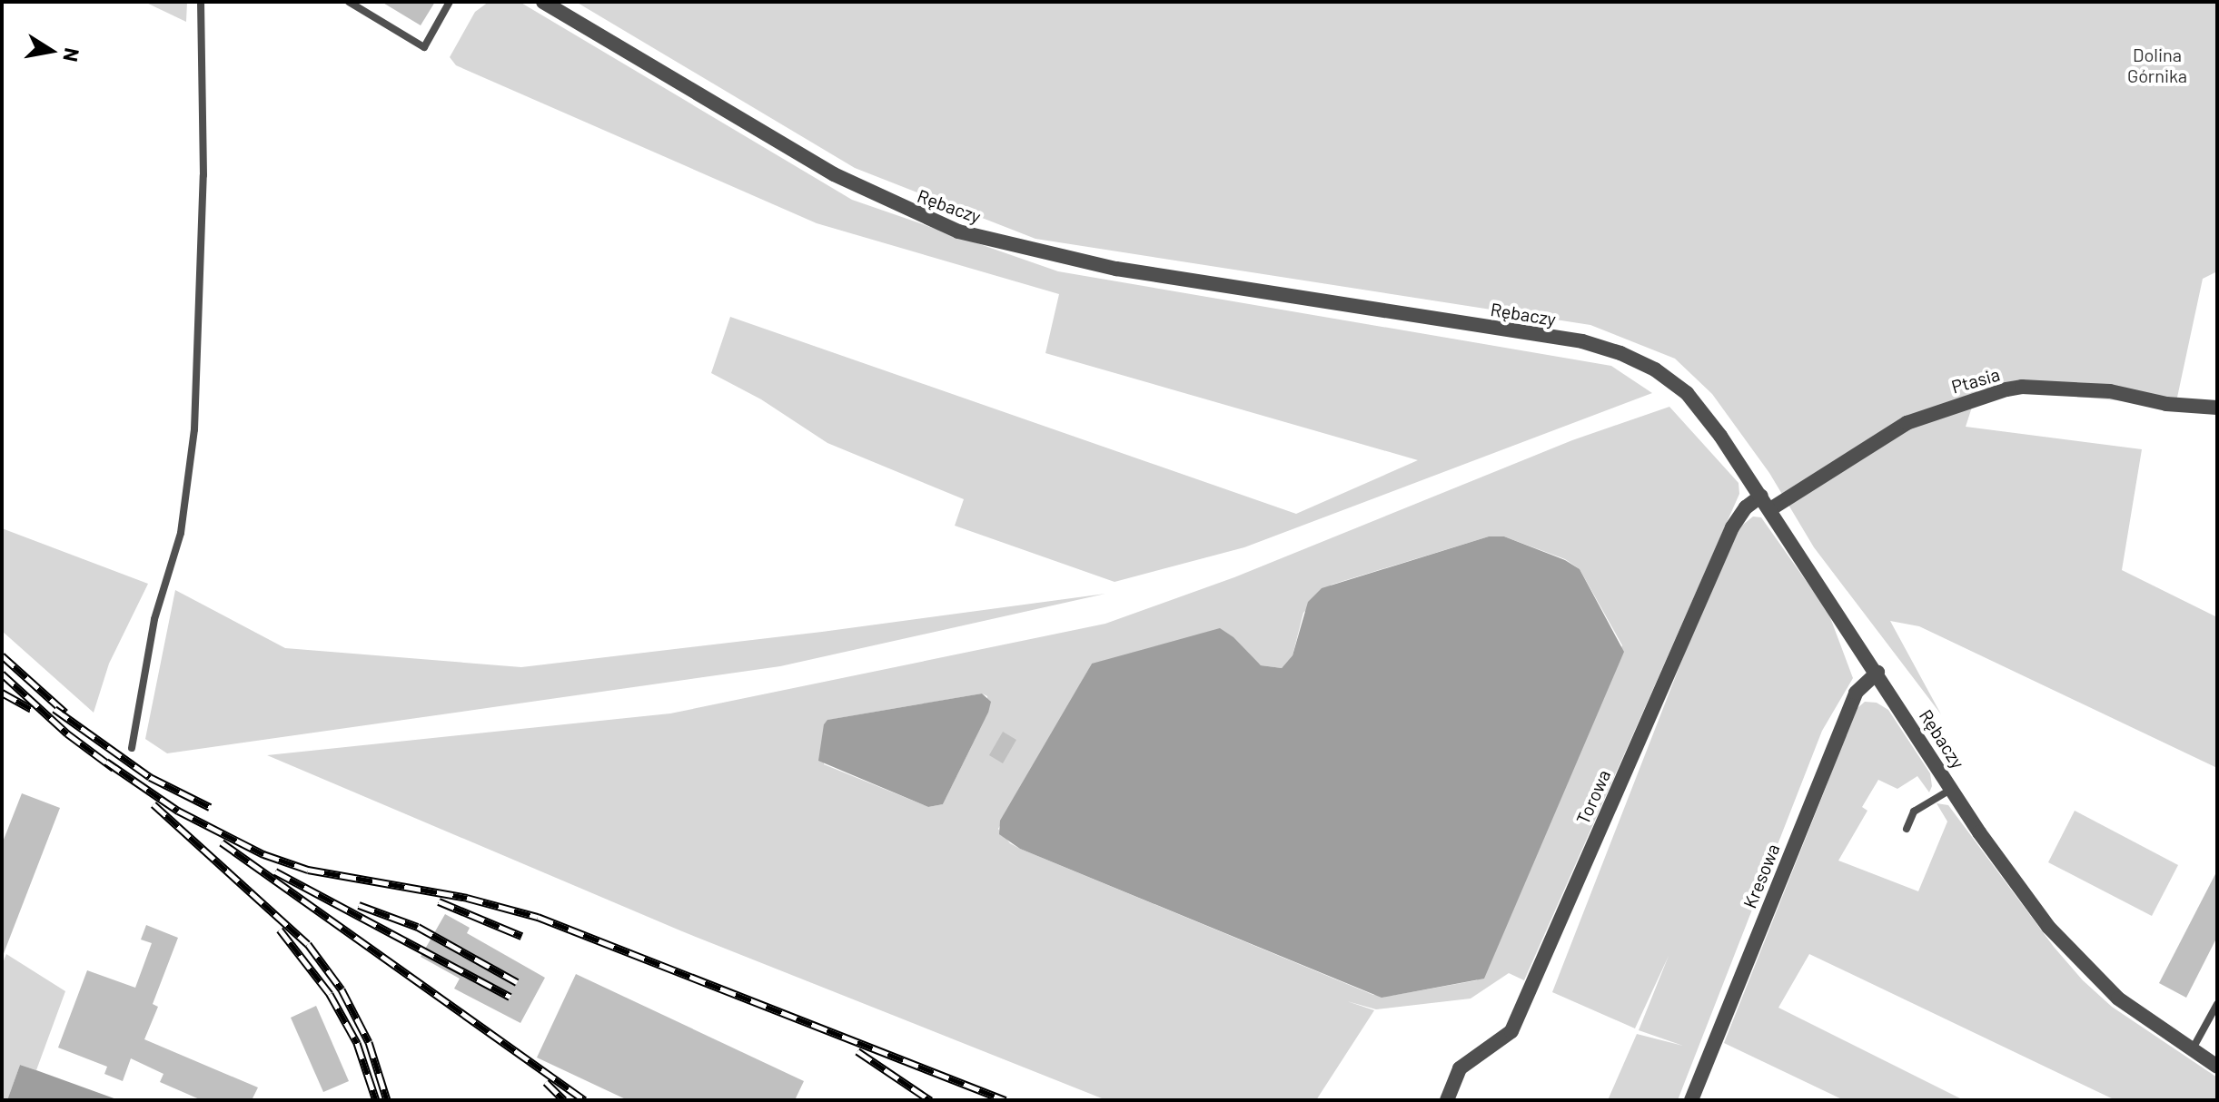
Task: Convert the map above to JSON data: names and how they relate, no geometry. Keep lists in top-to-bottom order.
{
  "streets": {
    "street": [
      "Rębaczy",
      "Ptasia",
      "Torowa",
      "Kresowa"
    ]
  },
  "crossings": [
    ["Rębaczy", "Ptasia"],
    ["Rębaczy", "Torowa"],
    ["Rębaczy", "Kresowa"]
  ],
  "parks": ["Dolina Górnika"],
  "north": "right"
}
